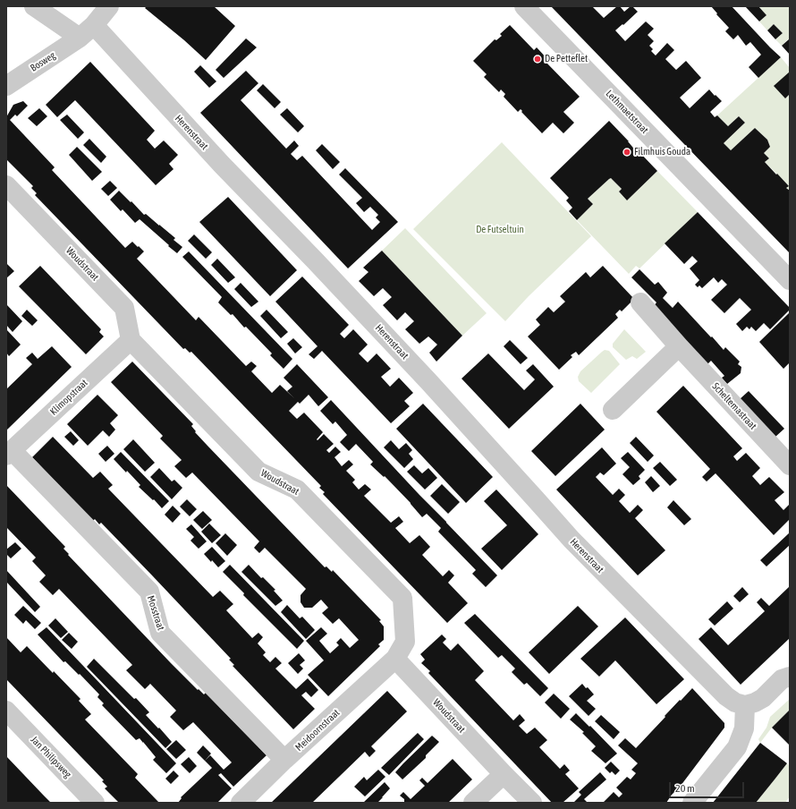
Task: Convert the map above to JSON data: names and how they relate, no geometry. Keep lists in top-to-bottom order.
{
  "streets": {
    "street": [
      "Bosweg",
      "Lethmaetstraat",
      "Herenstraat",
      "Woudstraat",
      "Klimopstraat",
      "Scheltemastraat",
      "Mosstraat",
      "Meidoornstraat",
      "Jan Philipsweg"
    ]
  },
  "crossings": [
    ["Bosweg", "Herenstraat"],
    ["Woudstraat", "Klimopstraat"],
    ["Woudstraat", "Meidoornstraat"],
    ["Klimopstraat", "Mosstraat"],
    ["Mosstraat", "Meidoornstraat"]
  ],
  "parks": ["De Futseltuin"],
  "places": ["De Petteflet", "Filmhuis Gouda"],
  "scale_bar": "20 m"
}
